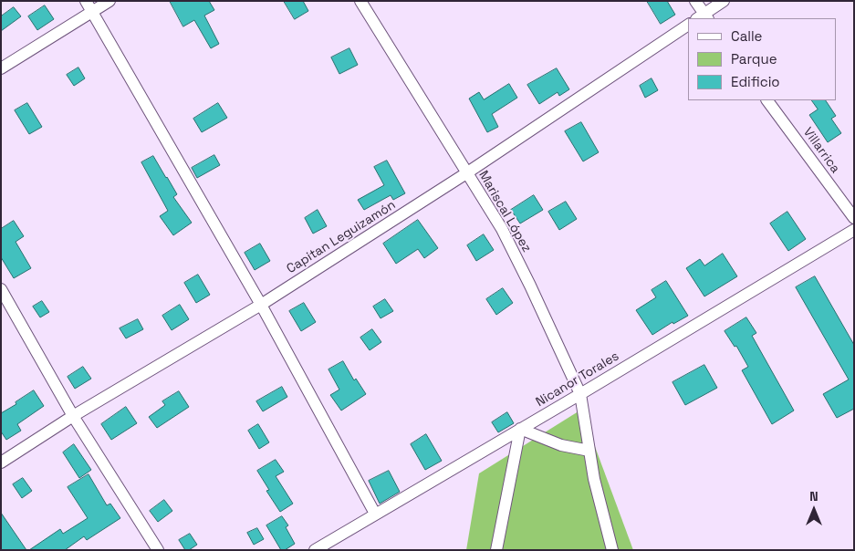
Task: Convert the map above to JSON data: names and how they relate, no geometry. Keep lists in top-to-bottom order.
{
  "streets": {
    "street": [
      "Villarrica",
      "Mariscal López",
      "Capitan Leguizamón",
      "Nicanor Torales"
    ]
  },
  "crossings": [
    ["Mariscal López", "Capitan Leguizamón"],
    ["Mariscal López", "Nicanor Torales"]
  ],
  "legend": ["Calle", "Parque", "Edificio"],
  "north": "top"
}
